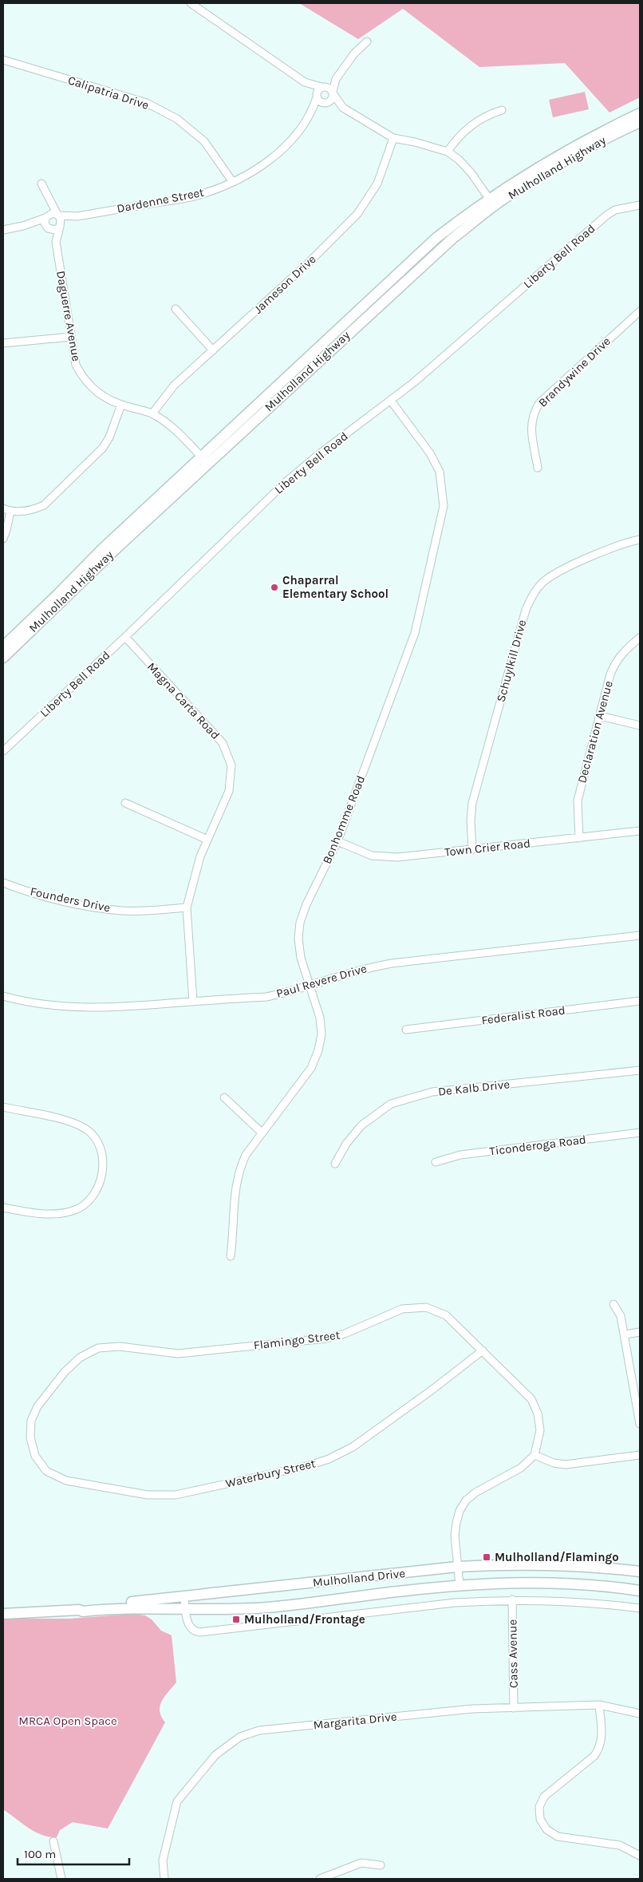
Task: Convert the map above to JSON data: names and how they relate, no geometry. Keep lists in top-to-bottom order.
{
  "streets": {
    "main road": ["Mulholland Highway", "Mulholland Drive"],
    "street": [
      "Calipatria Drive",
      "Dardenne Street",
      "Liberty Bell Road",
      "Jameson Drive",
      "Daguerre Avenue",
      "Brandywine Drive",
      "Schuylkill Drive",
      "Magna Carta Road",
      "Declaration Avenue",
      "Bonhomme Road",
      "Town Crier Road",
      "Founders Drive",
      "Paul Revere Drive",
      "Federalist Road",
      "De Kalb Drive",
      "Ticonderoga Road",
      "Flamingo Street",
      "Waterbury Street",
      "Cass Avenue",
      "Margarita Drive"
    ]
  },
  "crossings": [
    ["Calipatria Drive", "Dardenne Street"],
    ["Mulholland Highway", "Daguerre Avenue"],
    ["Dardenne Street", "Daguerre Avenue"],
    ["Liberty Bell Road", "Magna Carta Road"],
    ["Liberty Bell Road", "Bonhomme Road"],
    ["Jameson Drive", "Daguerre Avenue"],
    ["Schuylkill Drive", "Town Crier Road"],
    ["Magna Carta Road", "Founders Drive"],
    ["Magna Carta Road", "Paul Revere Drive"],
    ["Declaration Avenue", "Town Crier Road"],
    ["Bonhomme Road", "Town Crier Road"],
    ["Bonhomme Road", "Paul Revere Drive"],
    ["Flamingo Street", "Waterbury Street"],
    ["Cass Avenue", "Margarita Drive"]
  ],
  "parks": ["MRCA Open Space"],
  "places": {
    "other": ["Chaparral Elementary School"],
    "transit": ["Mulholland/Flamingo", "Mulholland/Frontage"]
  },
  "scale_bar": "100 m"
}
